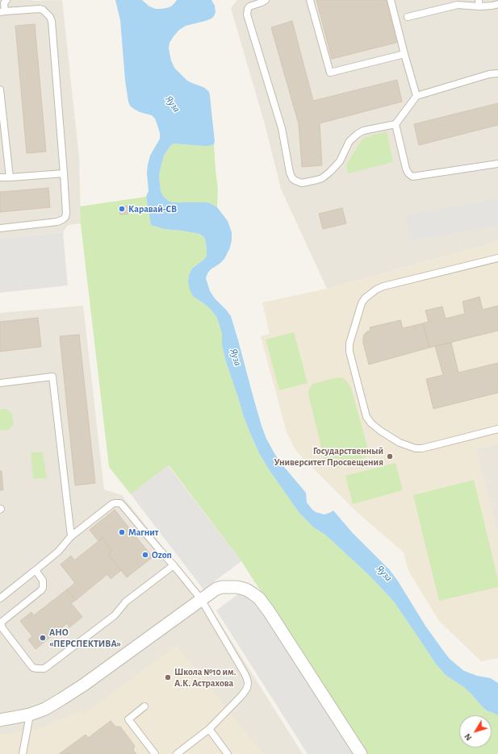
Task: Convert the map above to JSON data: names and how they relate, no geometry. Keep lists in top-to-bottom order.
{
  "water": ["Яуза"],
  "places": [
    "Каравай-СВ",
    "Государственный Университет Просвещения",
    "Магнит",
    "Ozon",
    "АНО «ПЕРСПЕКТИВА»",
    "Школа №10 им. А.К. Астрахова"
  ],
  "north": "bottom left"
}
